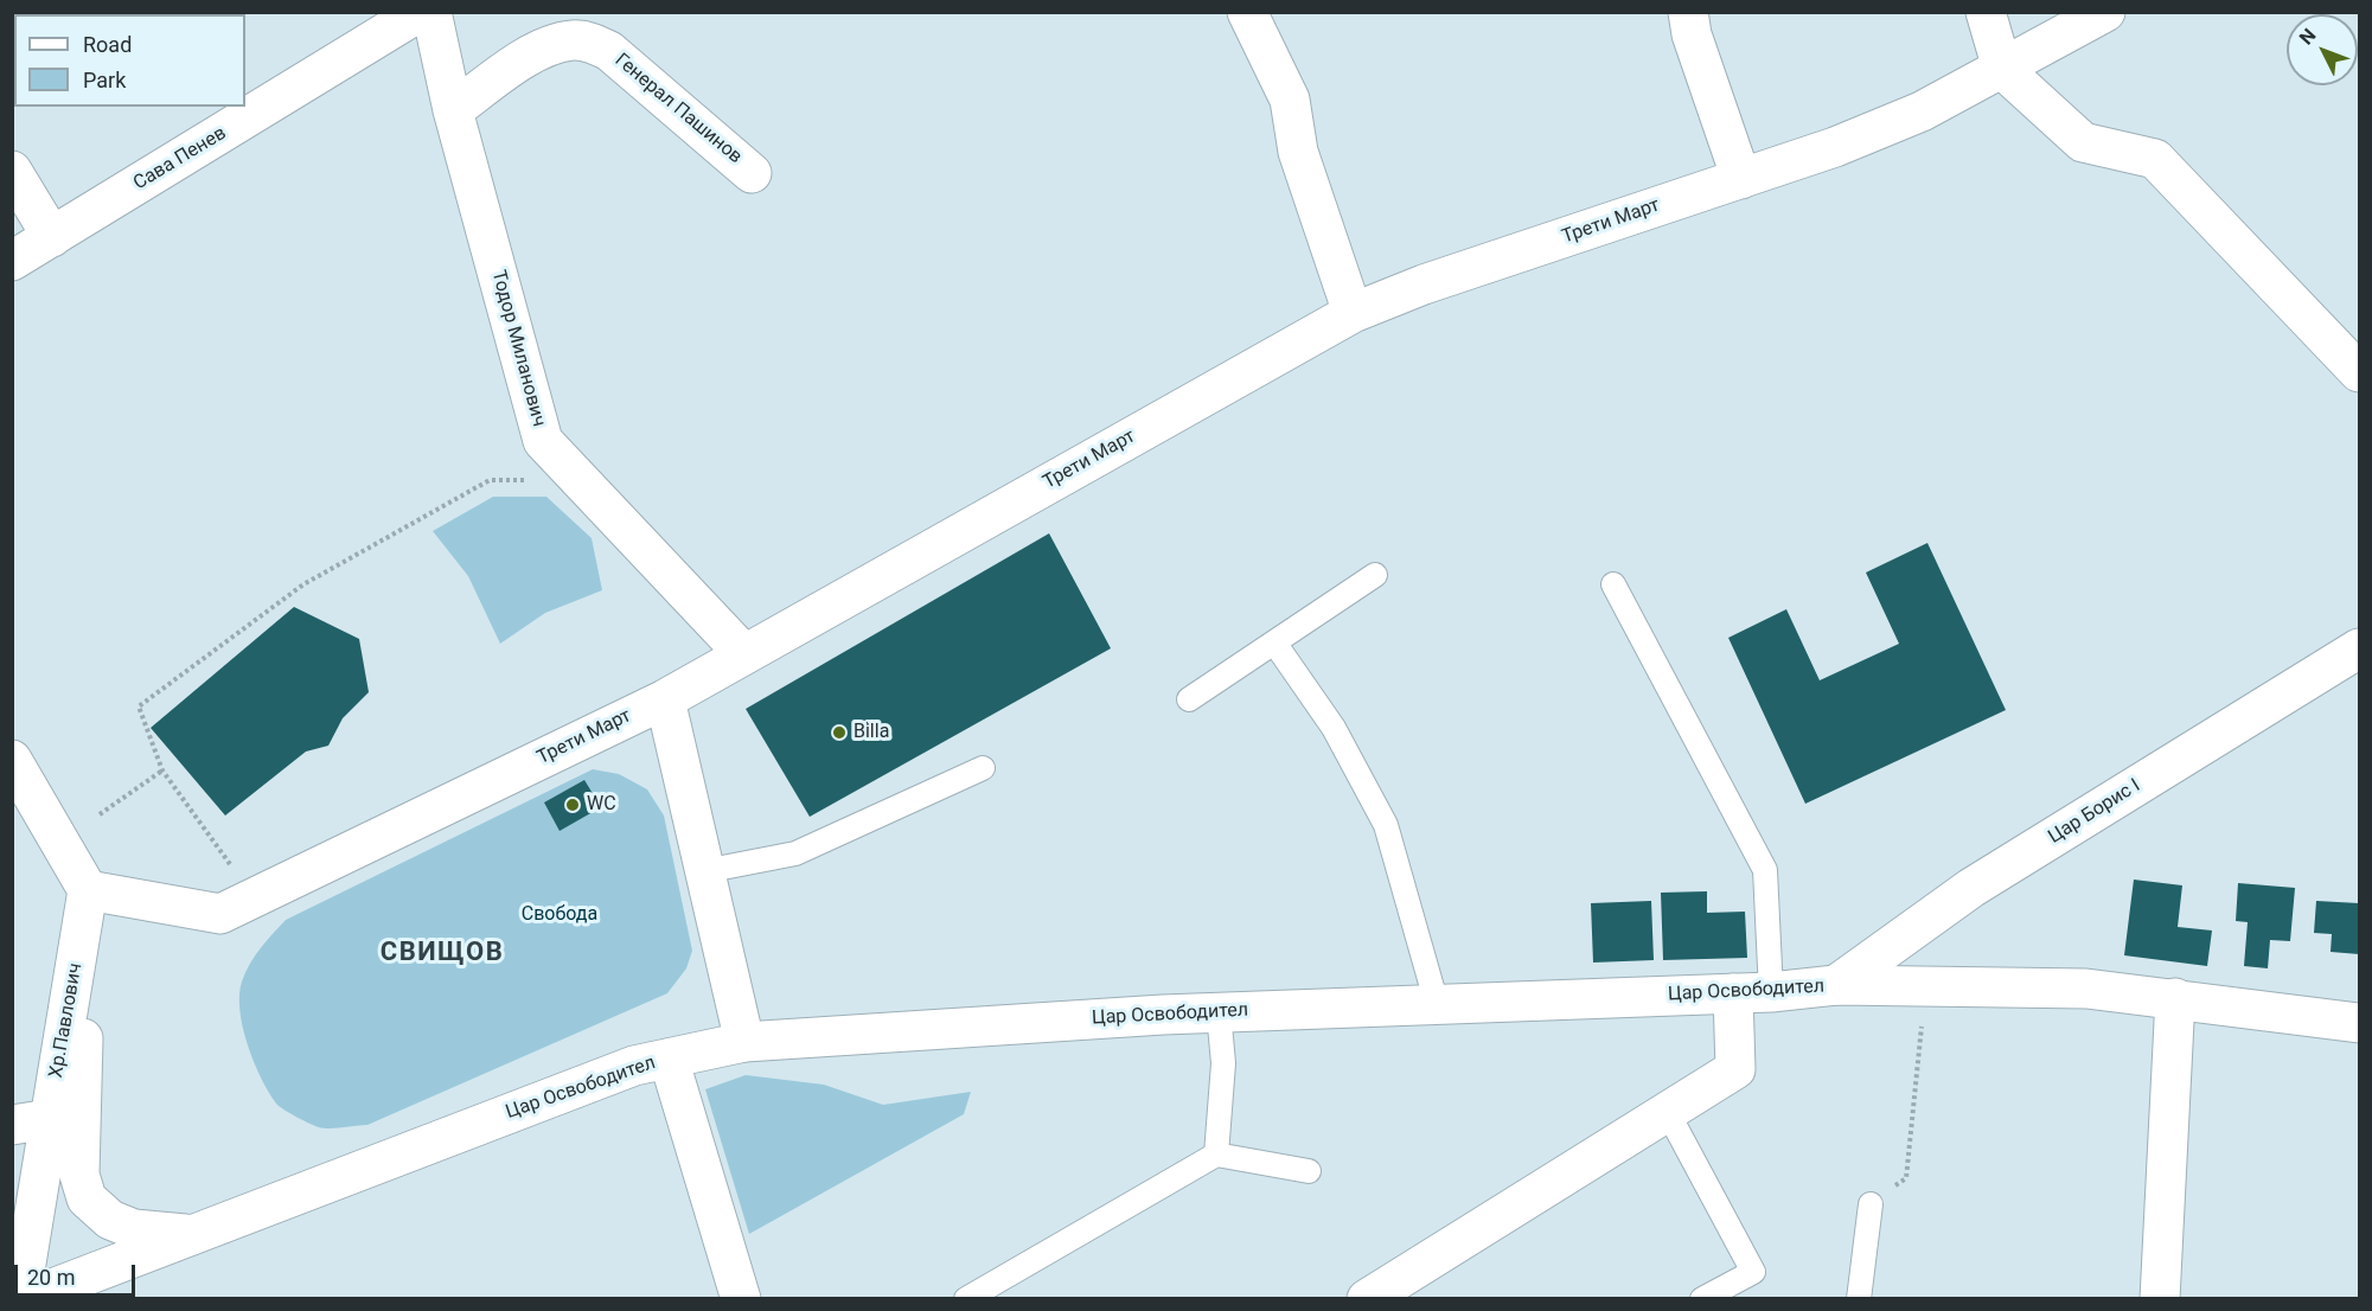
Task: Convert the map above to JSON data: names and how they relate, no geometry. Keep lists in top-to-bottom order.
{
  "streets": {
    "street": [
      "Генерал Пашинов",
      "Сава Пенев",
      "Трети Март",
      "Тодор Миланович",
      "Цар Борис I",
      "Цар Освободител",
      "Хр.Павлович"
    ]
  },
  "crossings": [
    ["Генерал Пашинов", "Тодор Миланович"],
    ["Трети Март", "Тодор Миланович"],
    ["Трети Март", "Хр.Павлович"],
    ["Цар Борис I", "Цар Освободител"],
    ["Цар Освободител", "Хр.Павлович"]
  ],
  "districts": ["СВИЩОВ"],
  "parks": ["Свобода"],
  "places": ["Billa", "WC"],
  "legend": ["Road", "Park"],
  "scale_bar": "20 m",
  "north": "top left"
}
